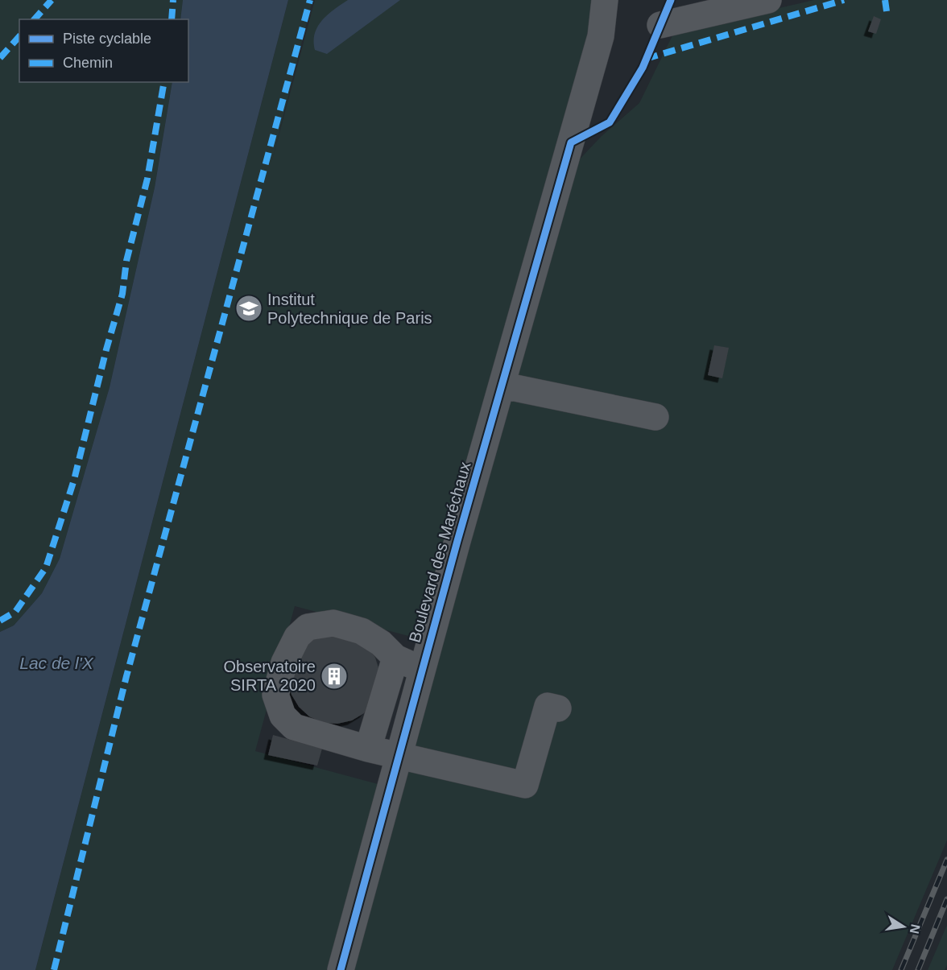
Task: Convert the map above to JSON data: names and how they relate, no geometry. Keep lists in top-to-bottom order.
{
  "streets": {
    "lane": ["Boulevard des Maréchaux"]
  },
  "water": ["Lac de l'X"],
  "places": {
    "school or university": ["Institut Polytechnique de Paris"],
    "building": ["Observatoire SIRTA 2020"]
  },
  "legend": ["Piste cyclable", "Chemin"],
  "north": "right"
}
